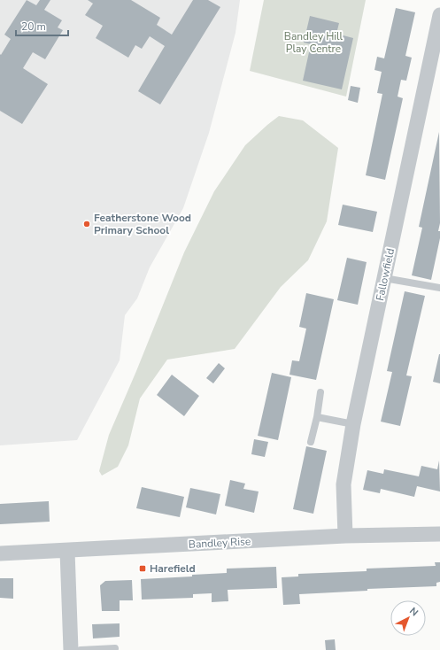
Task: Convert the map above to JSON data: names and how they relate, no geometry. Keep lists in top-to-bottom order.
{
  "streets": {
    "street": ["Fallowfield", "Bandley Rise"]
  },
  "crossings": [
    ["Fallowfield", "Bandley Rise"]
  ],
  "parks": ["Bandley Hill Play Centre"],
  "places": {
    "other": ["Featherstone Wood Primary School"],
    "transit": ["Harefield"]
  },
  "scale_bar": "20 m",
  "north": "top right"
}
